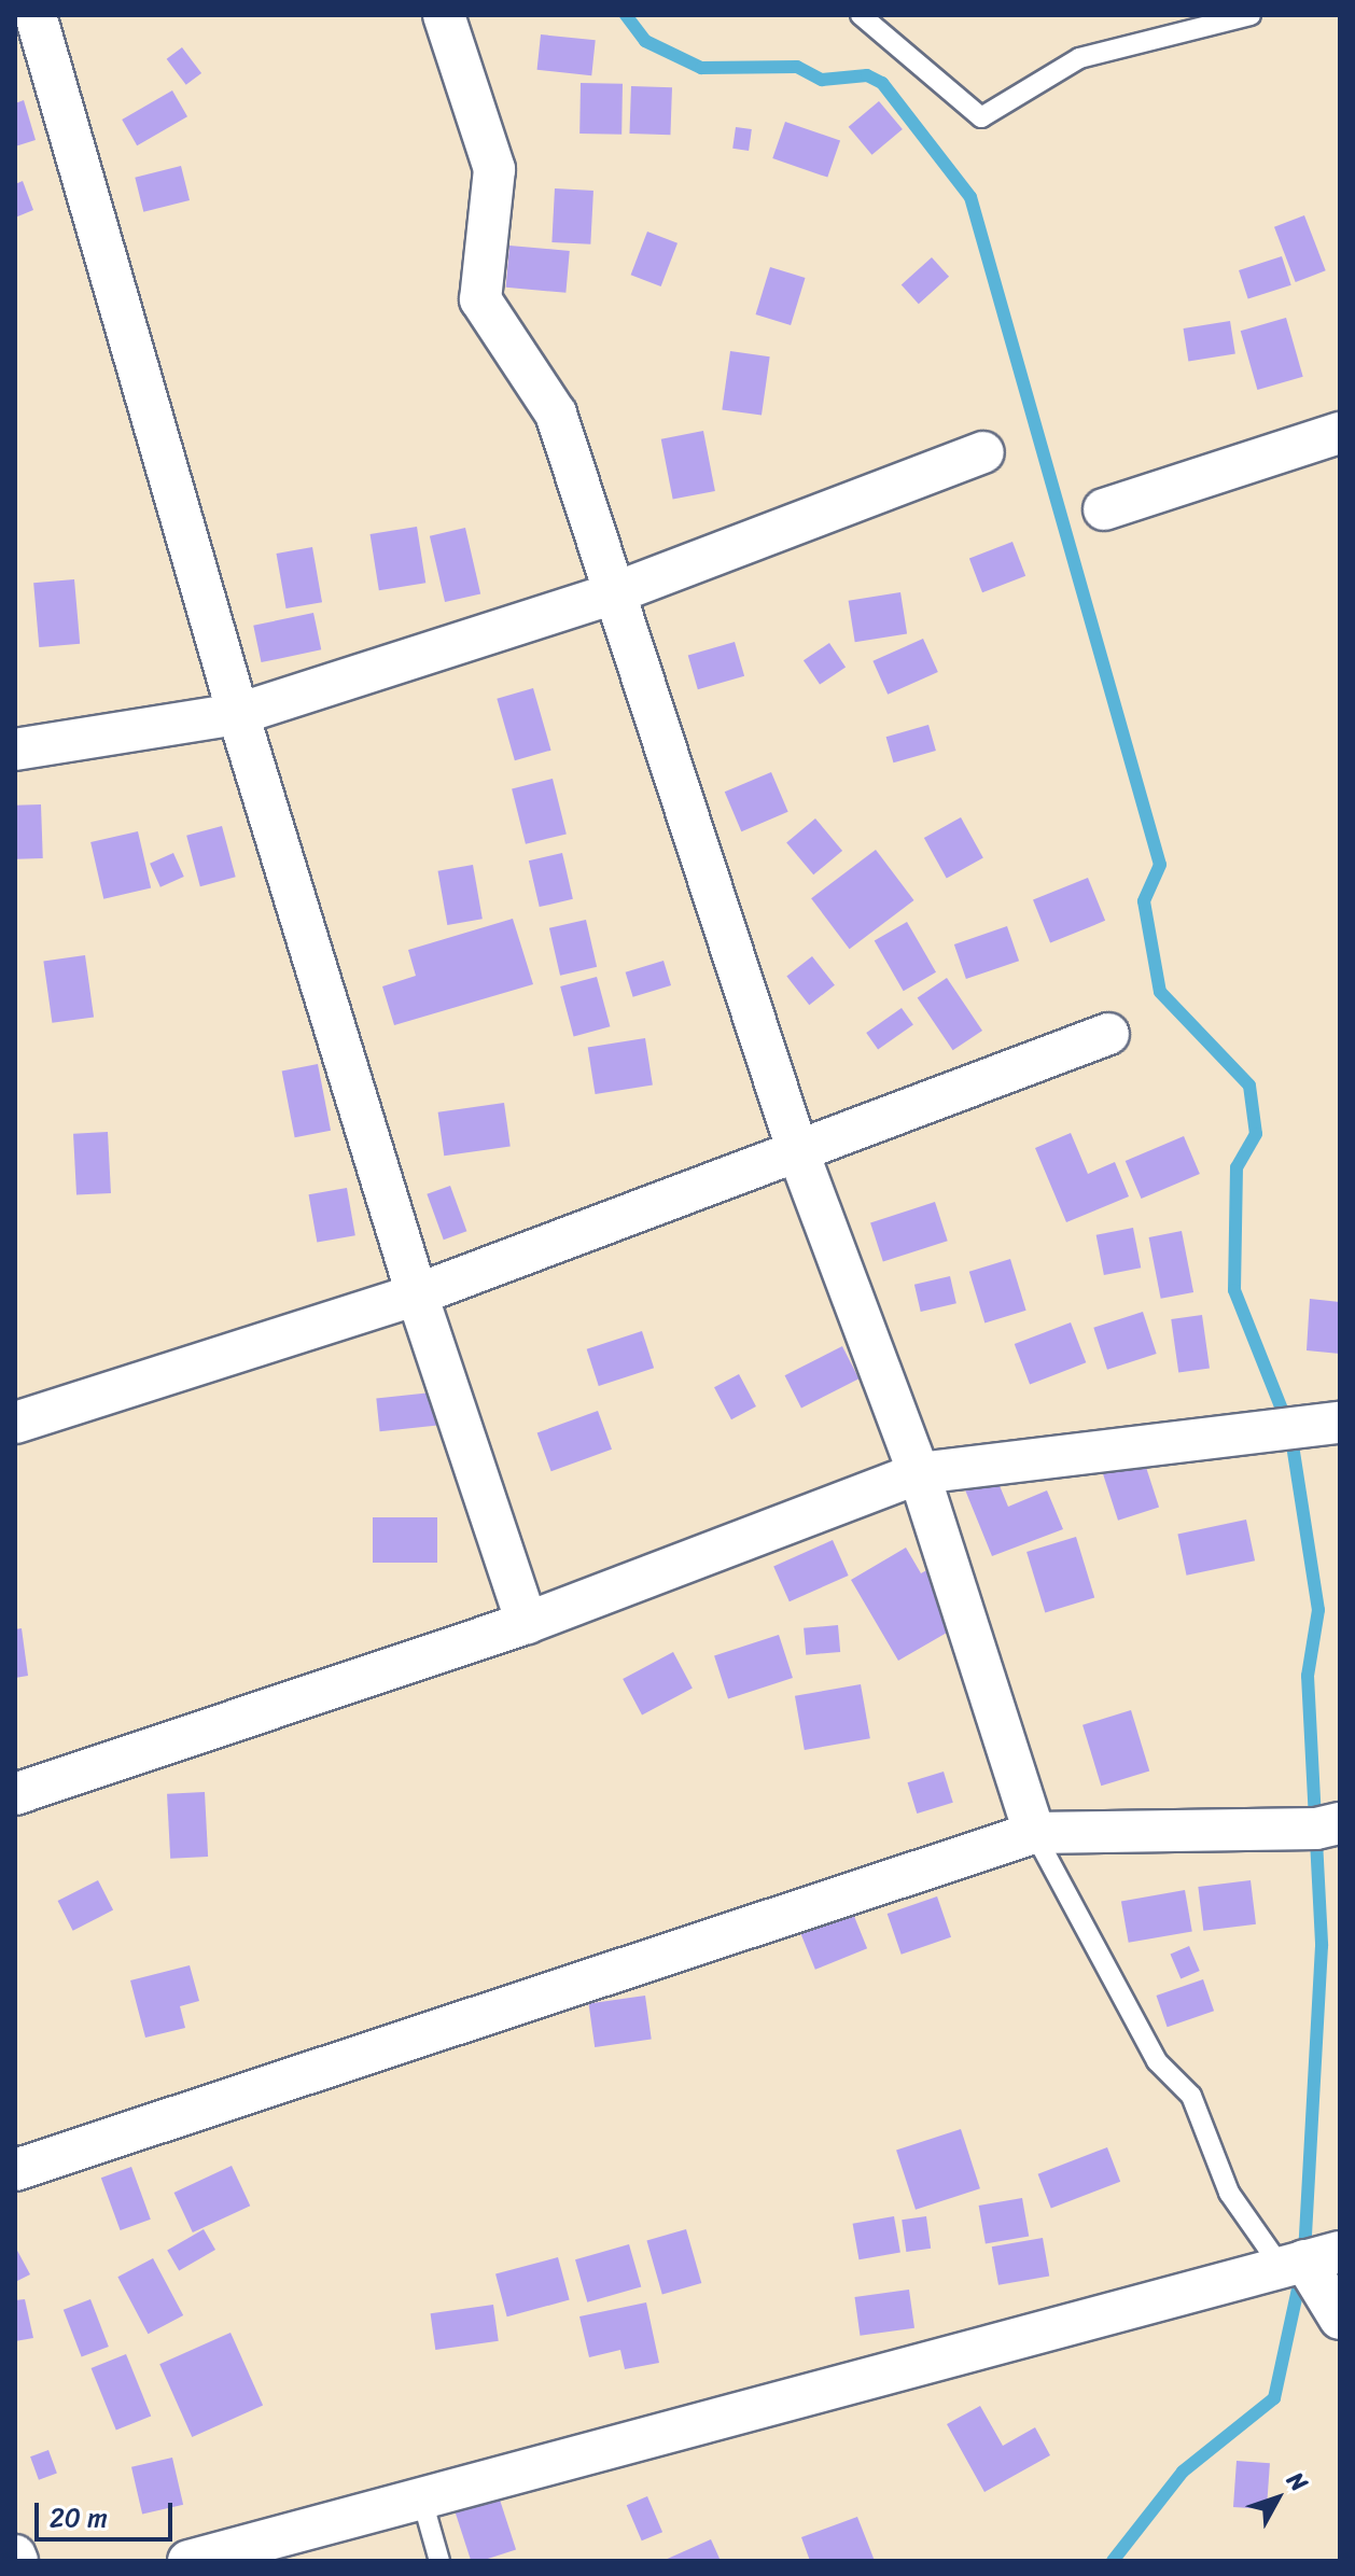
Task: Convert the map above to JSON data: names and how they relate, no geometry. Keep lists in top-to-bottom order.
{
  "scale_bar": "20 m",
  "north": "top right"
}
